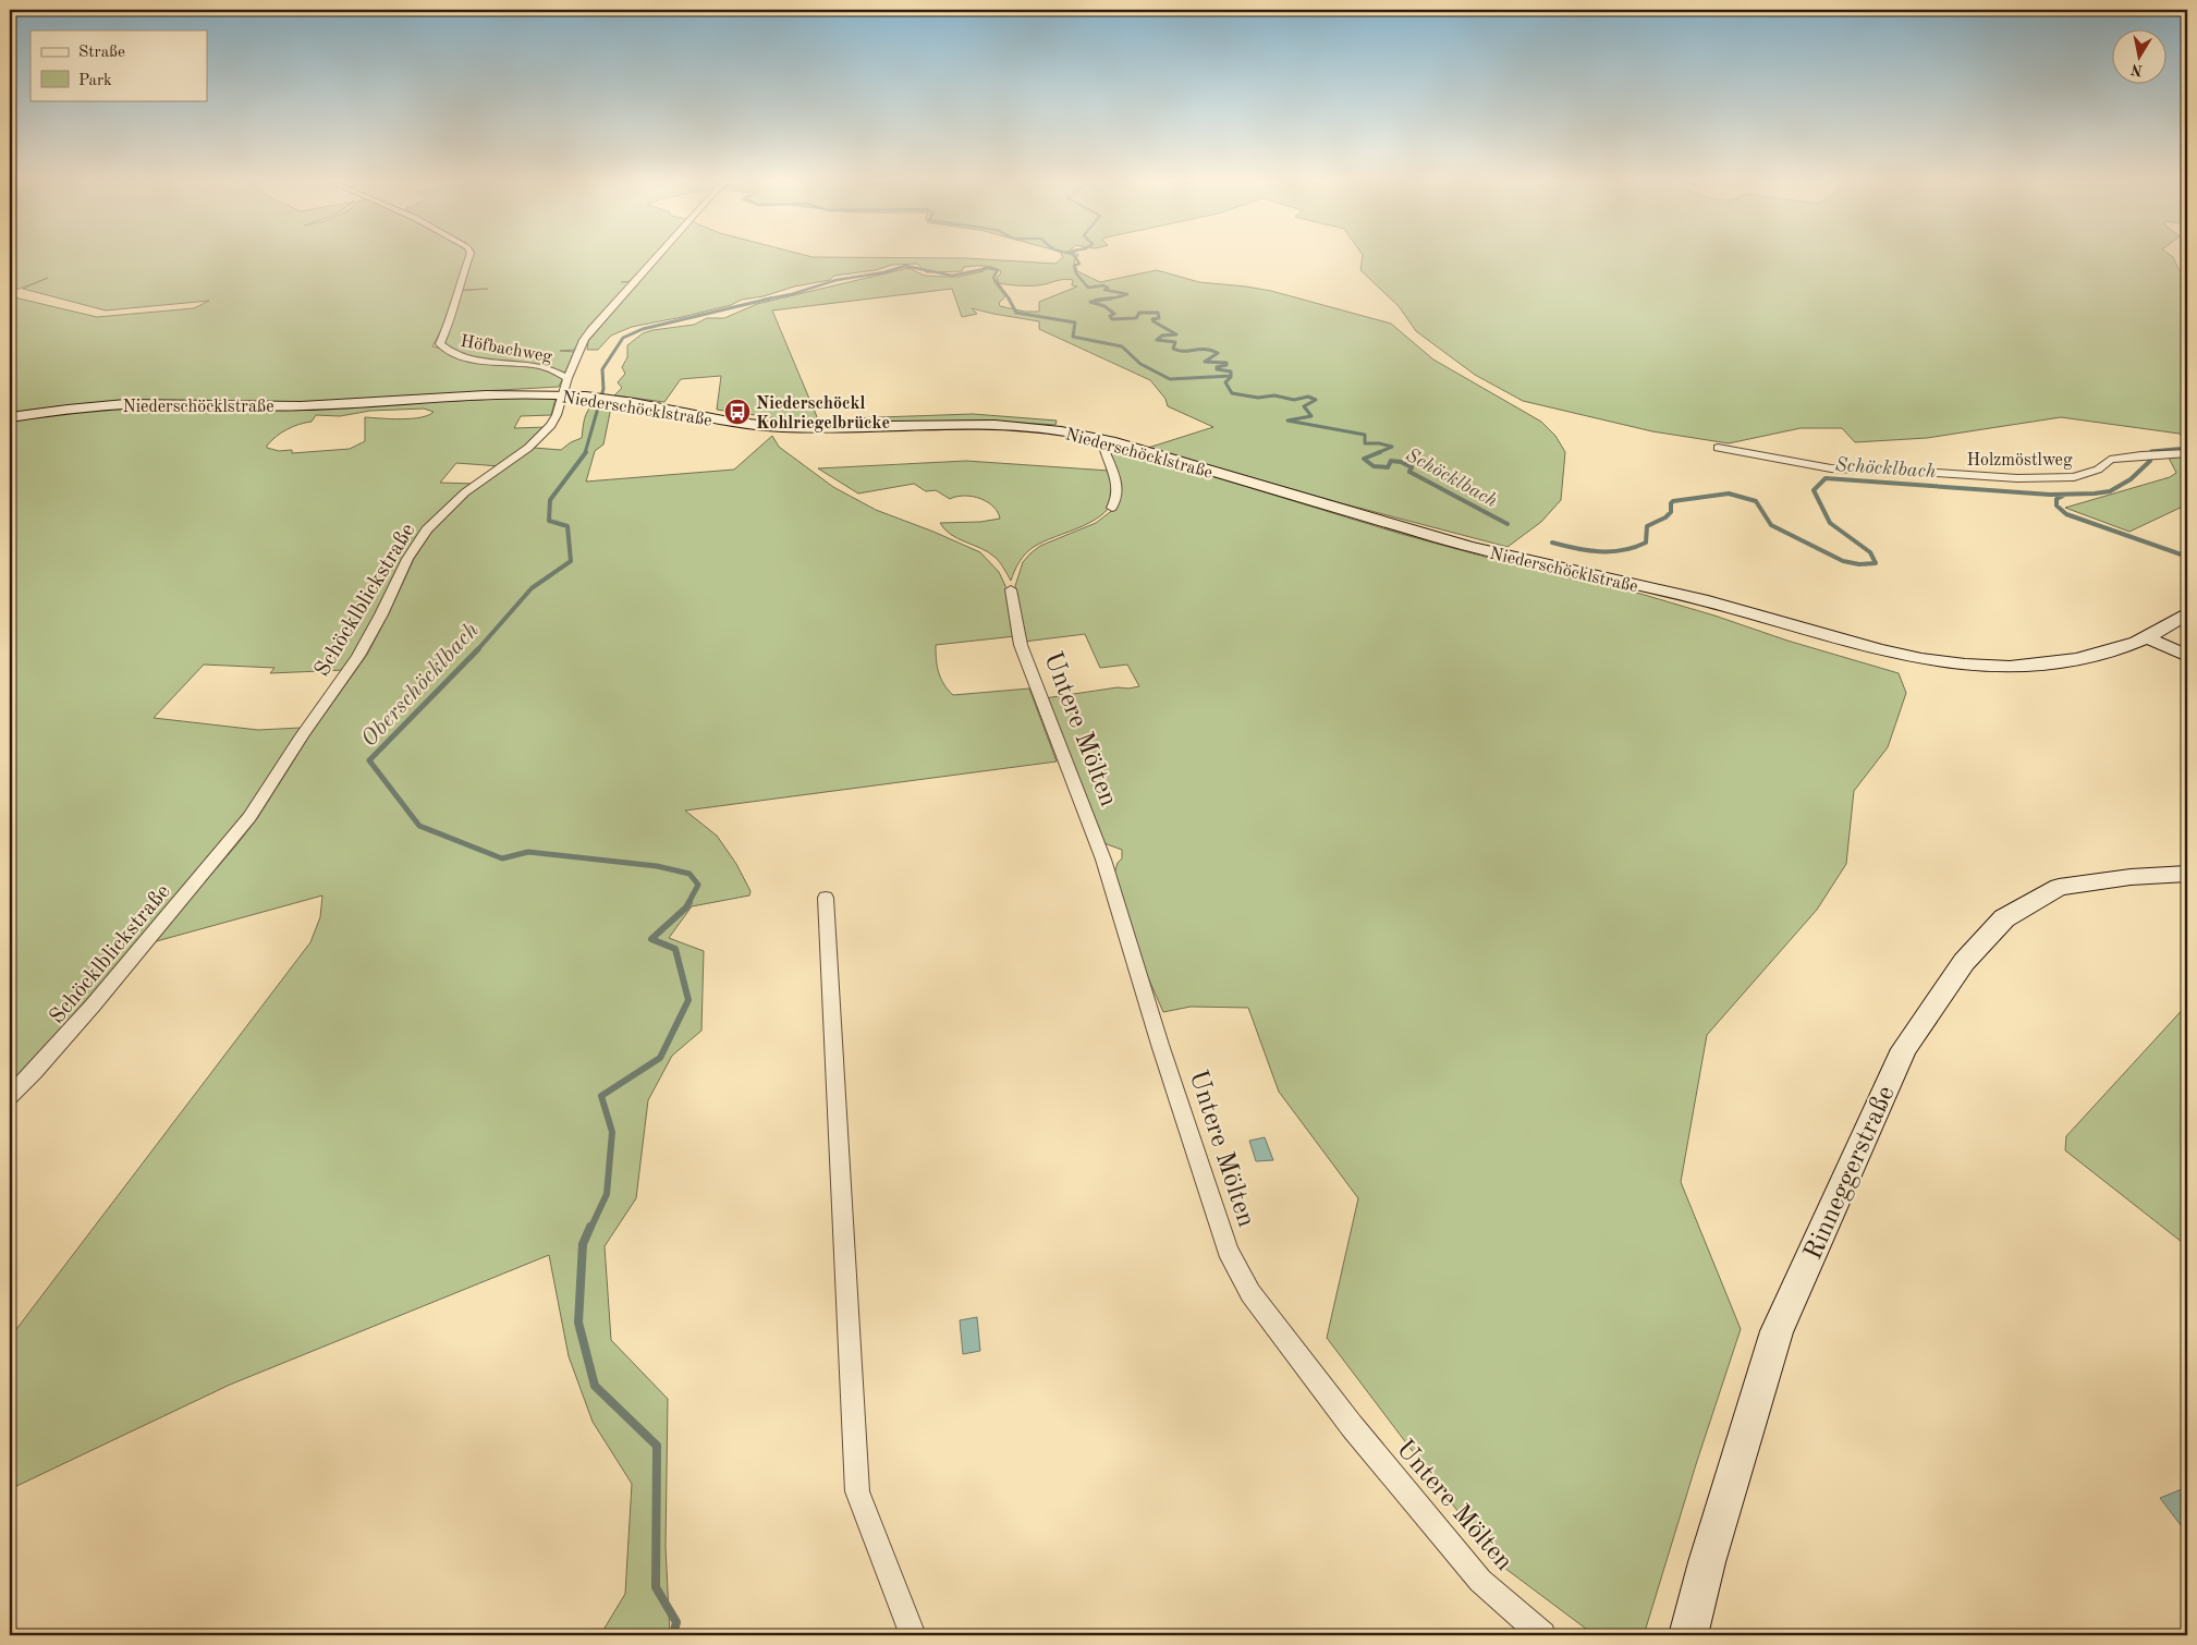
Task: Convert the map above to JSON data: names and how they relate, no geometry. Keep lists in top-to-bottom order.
{
  "streets": {
    "main road": ["Niederschöcklstraße", "Rinneggerstraße"],
    "street": [
      "Höfbachweg",
      "Holzmöstlweg",
      "Schöcklblickstraße",
      "Untere Mölten"
    ]
  },
  "crossings": [
    ["Höfbachweg", "Schöcklblickstraße"],
    ["Niederschöcklstraße", "Schöcklblickstraße"]
  ],
  "water": ["Schöcklbach", "Oberschöcklbach"],
  "places": {
    "bus stop": ["Niederschöckl Kohlriegelbrücke"]
  },
  "legend": ["Straße", "Park"],
  "north": "bottom"
}
